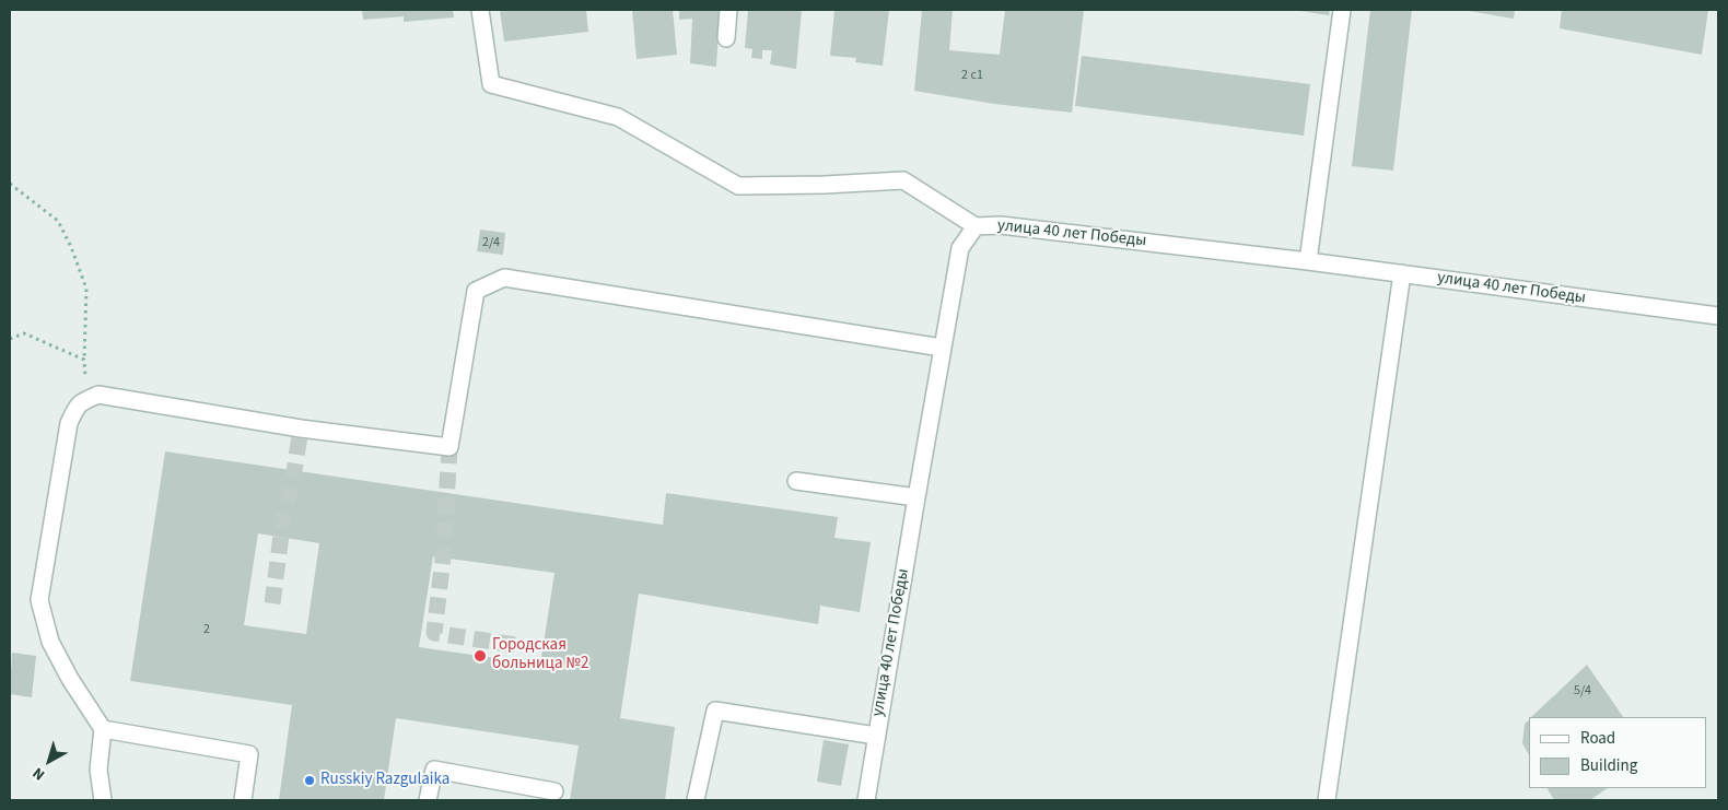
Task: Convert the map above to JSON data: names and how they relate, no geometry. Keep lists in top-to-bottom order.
{
  "streets": {
    "street": ["улица 40 лет Победы"]
  },
  "places": ["Городская больница №2", "Russkiy Razgulaika"],
  "house_numbers": [
    "2 с1",
    "2/4",
    "2",
    "5/4"
  ],
  "legend": ["Road", "Building"],
  "north": "bottom left"
}
